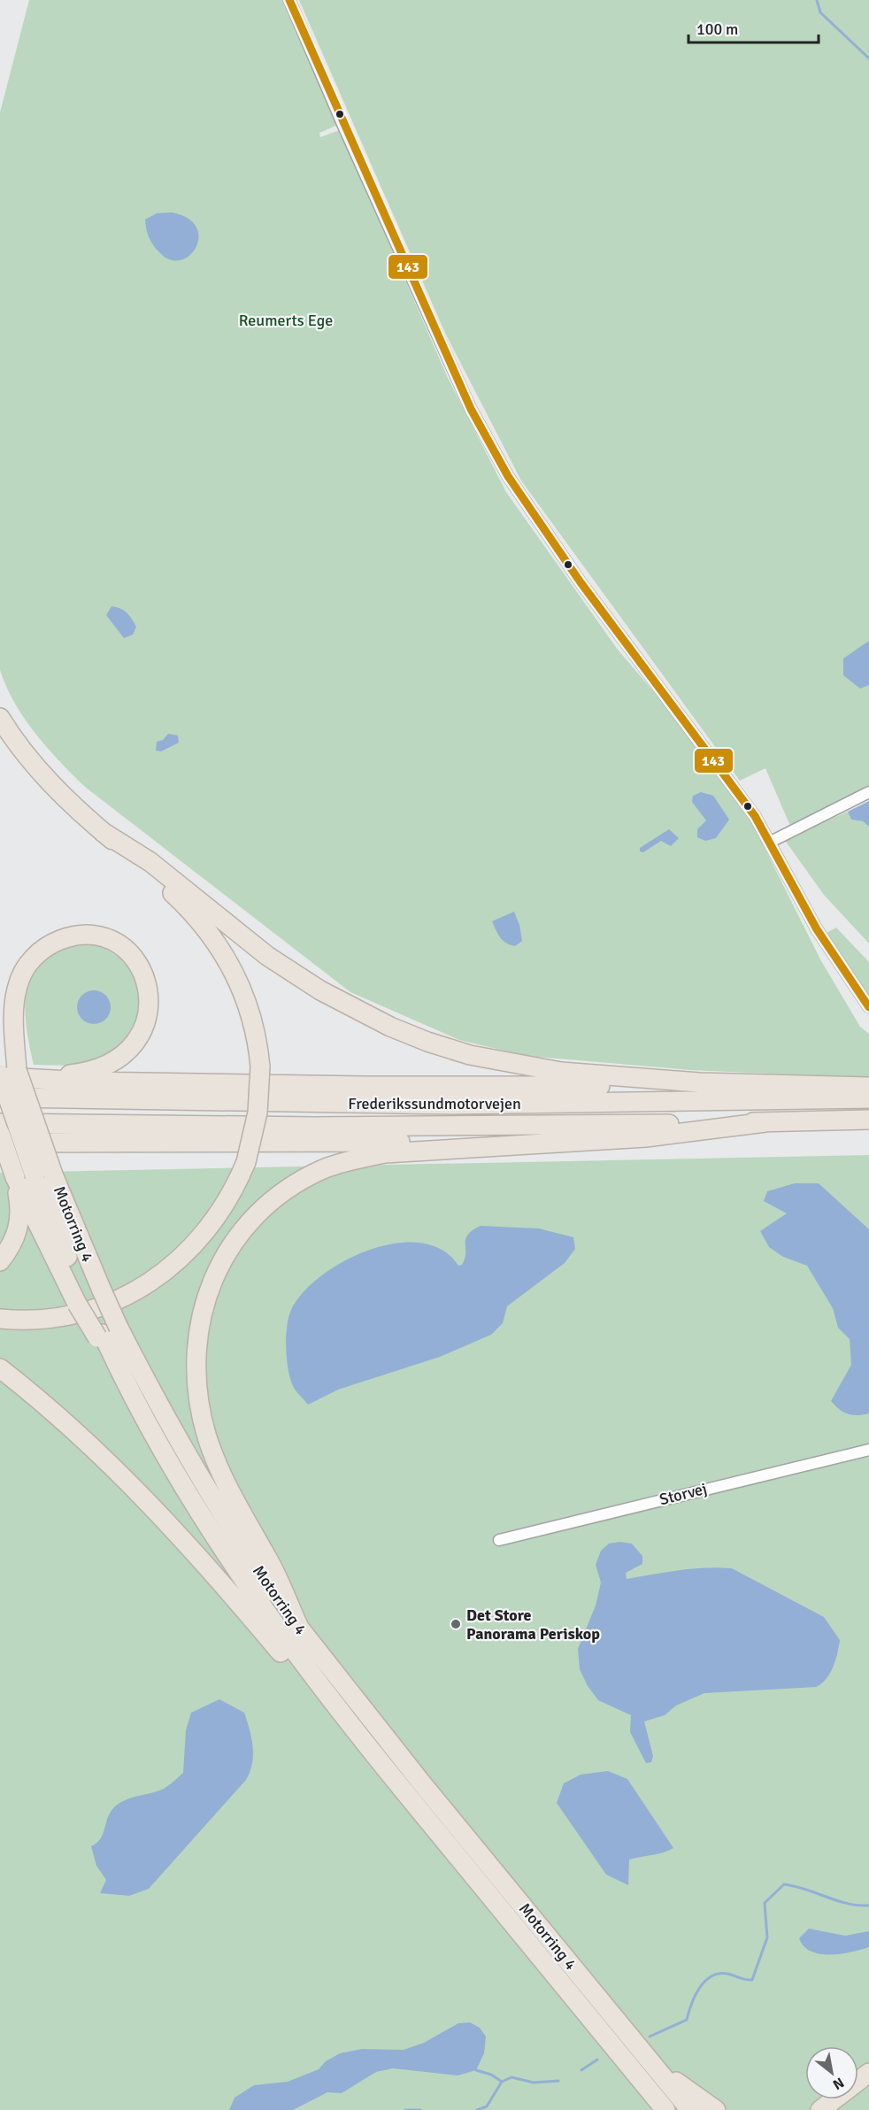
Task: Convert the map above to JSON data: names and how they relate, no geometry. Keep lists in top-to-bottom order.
{
  "streets": {
    "highway": ["Frederikssundmotorvejen", "Motorring 4"],
    "street": ["Storvej"]
  },
  "parks": ["Reumerts Ege"],
  "places": ["Det Store Panorama Periskop"],
  "lines": ["transit line 143"],
  "scale_bar": "100 m",
  "north": "bottom right"
}
